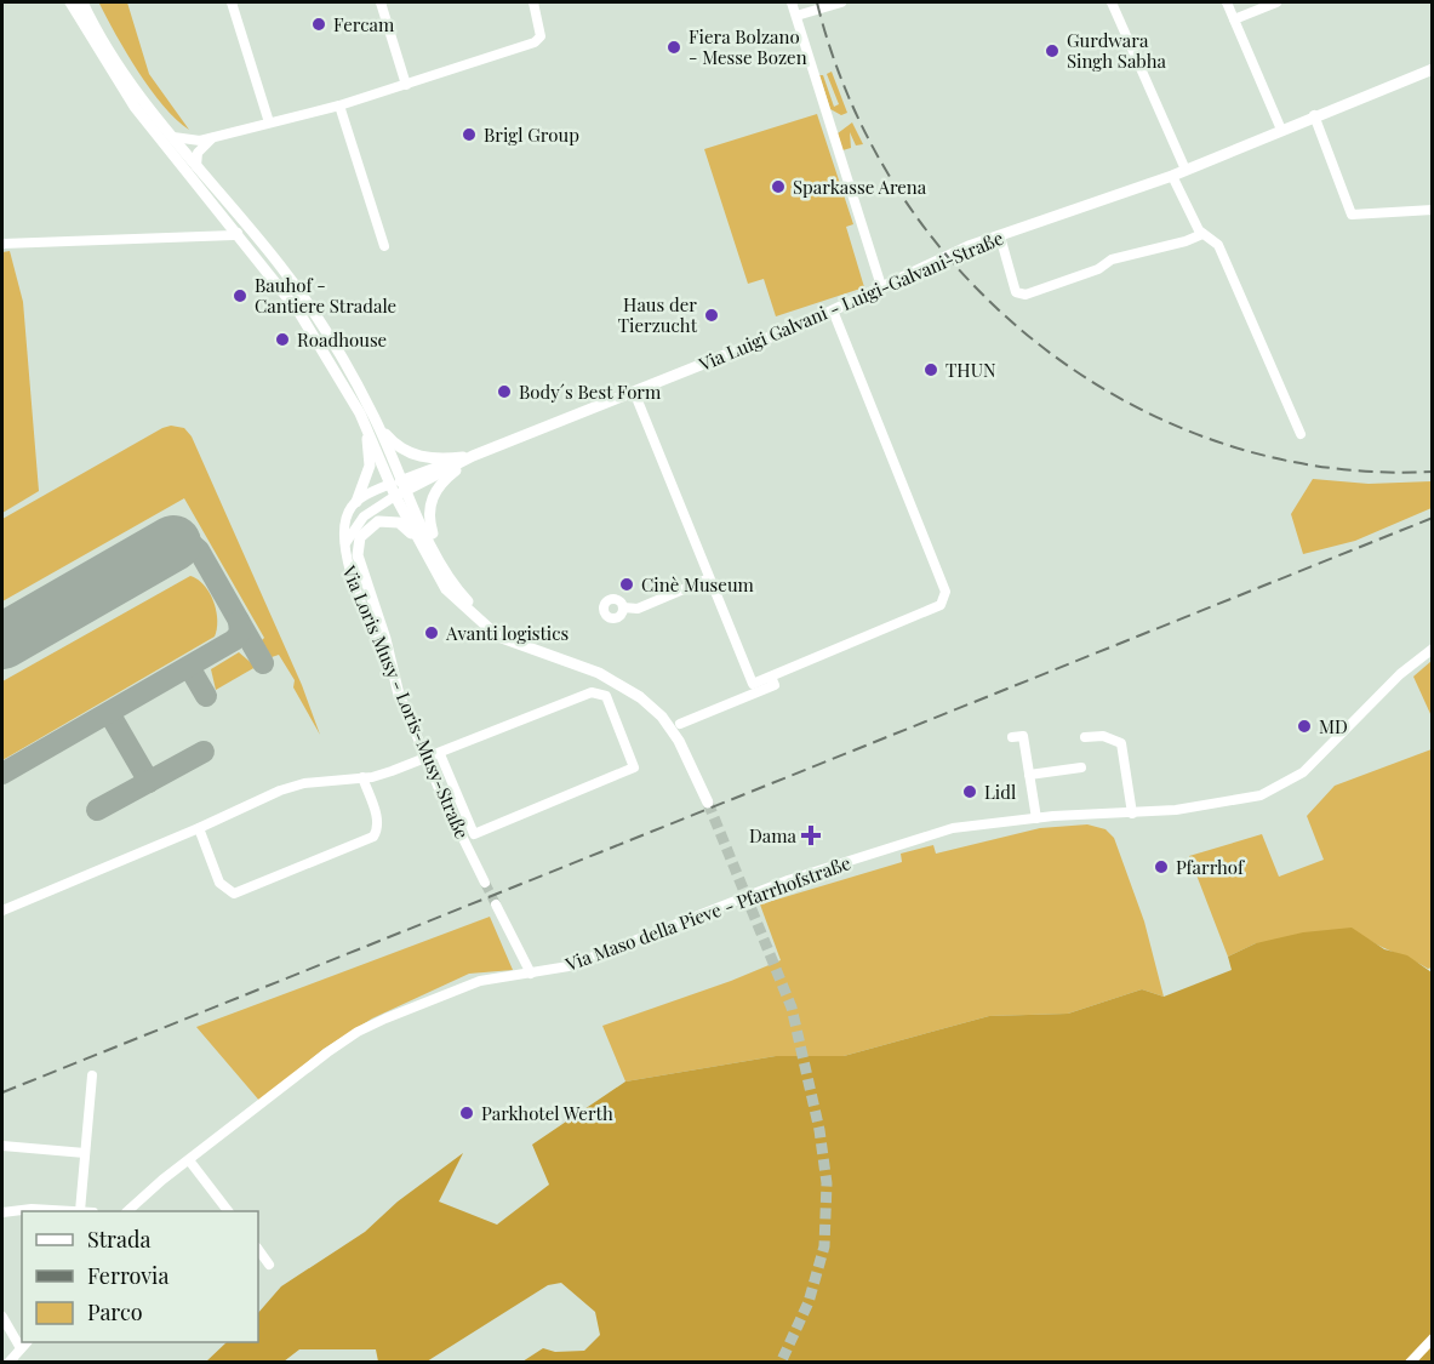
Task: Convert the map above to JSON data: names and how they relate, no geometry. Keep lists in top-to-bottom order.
{
  "streets": {
    "main road": ["Via Luigi Galvani - Luigi-Galvani-Straße"],
    "street": ["Via Loris Musy - Loris-Musy-Straße", "Via Maso della Pieve - Pfarrhofstraße"]
  },
  "places": {
    "other": [
      "Fercam",
      "Fiera Bolzano - Messe Bozen",
      "Gurdwara Singh Sabha",
      "Brigl Group",
      "Sparkasse Arena",
      "Bauhof - Cantiere Stradale",
      "Haus der Tierzucht",
      "Roadhouse",
      "THUN",
      "Body´s Best Form",
      "Cinè Museum",
      "Avanti logistics",
      "MD",
      "Lidl",
      "Pfarrhof",
      "Parkhotel Werth"
    ],
    "health": ["Dama"]
  },
  "legend": ["Strada", "Ferrovia", "Parco"]
}
